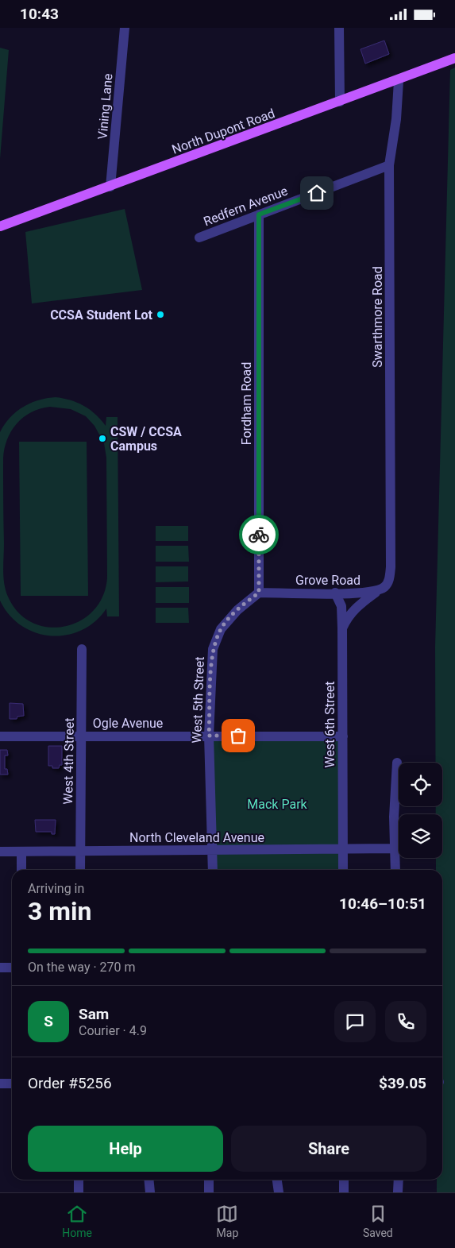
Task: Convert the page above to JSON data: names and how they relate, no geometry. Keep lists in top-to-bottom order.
{
  "streets": {
    "main road": ["North Dupont Road"],
    "street": [
      "Vining Lane",
      "Redfern Avenue",
      "Swarthmore Road",
      "Fordham Road",
      "Grove Road",
      "West 5th Street",
      "Ogle Avenue",
      "West 6th Street",
      "West 4th Street",
      "North Cleveland Avenue"
    ]
  },
  "crossings": [
    ["Vining Lane", "North Dupont Road"],
    ["North Dupont Road", "Swarthmore Road"],
    ["Redfern Avenue", "Swarthmore Road"],
    ["Redfern Avenue", "Fordham Road"],
    ["Swarthmore Road", "Grove Road"],
    ["Fordham Road", "Grove Road"],
    ["Fordham Road", "West 5th Street"],
    ["Grove Road", "West 5th Street"],
    ["Grove Road", "West 6th Street"],
    ["West 5th Street", "Ogle Avenue"],
    ["West 5th Street", "North Cleveland Avenue"],
    ["Ogle Avenue", "West 6th Street"],
    ["Ogle Avenue", "West 4th Street"],
    ["West 6th Street", "North Cleveland Avenue"],
    ["West 4th Street", "North Cleveland Avenue"]
  ],
  "parks": ["Mack Park"],
  "places": ["CCSA Student Lot", "CSW / CCSA Campus"],
  "page": {
    "status": "10:43",
    "heading": ["3 min", "Arriving in", "10:46–10:51"],
    "panel": [
      "Sam",
      "Courier · 4.9",
      "Order #5256",
      "$39.05"
    ],
    "bar": "On the way · 270 m",
    "round": "S",
    "buttons": ["Help", "Share"],
    "tabs": ["Home", "Map", "Saved"]
  }
}
